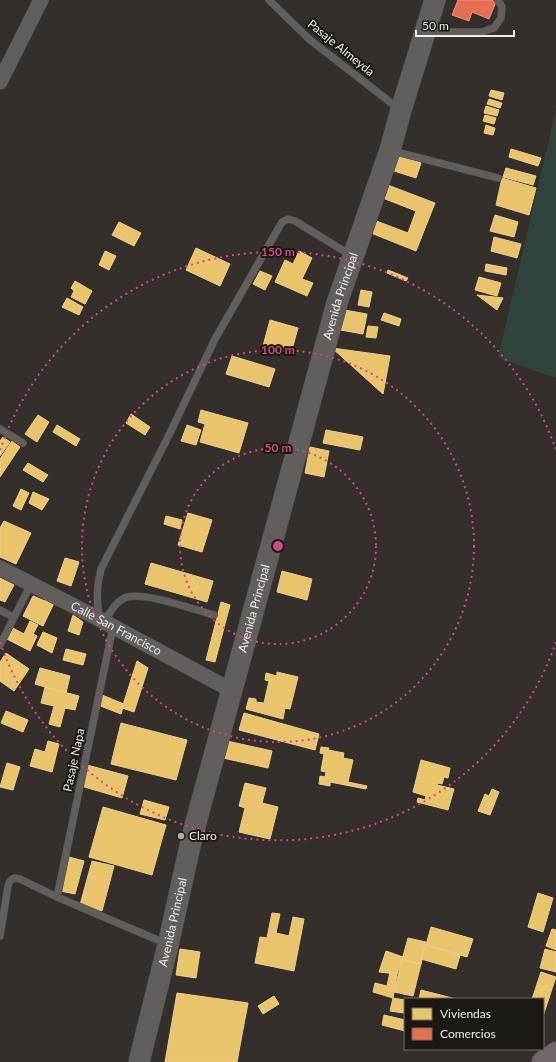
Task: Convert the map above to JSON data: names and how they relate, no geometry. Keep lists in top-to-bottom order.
{
  "streets": {
    "main road": ["Avenida Principal"],
    "street": ["Calle San Francisco"],
    "lane": ["Pasaje Almeyda", "Pasaje Napa"]
  },
  "crossings": [
    ["Pasaje Almeyda", "Avenida Principal"],
    ["Avenida Principal", "Calle San Francisco"],
    ["Calle San Francisco", "Pasaje Napa"]
  ],
  "places": ["Claro"],
  "legend": ["Viviendas", "Comercios"],
  "scale_bar": "50 m",
  "rings": ["150 m", "100 m", "50 m"]
}
